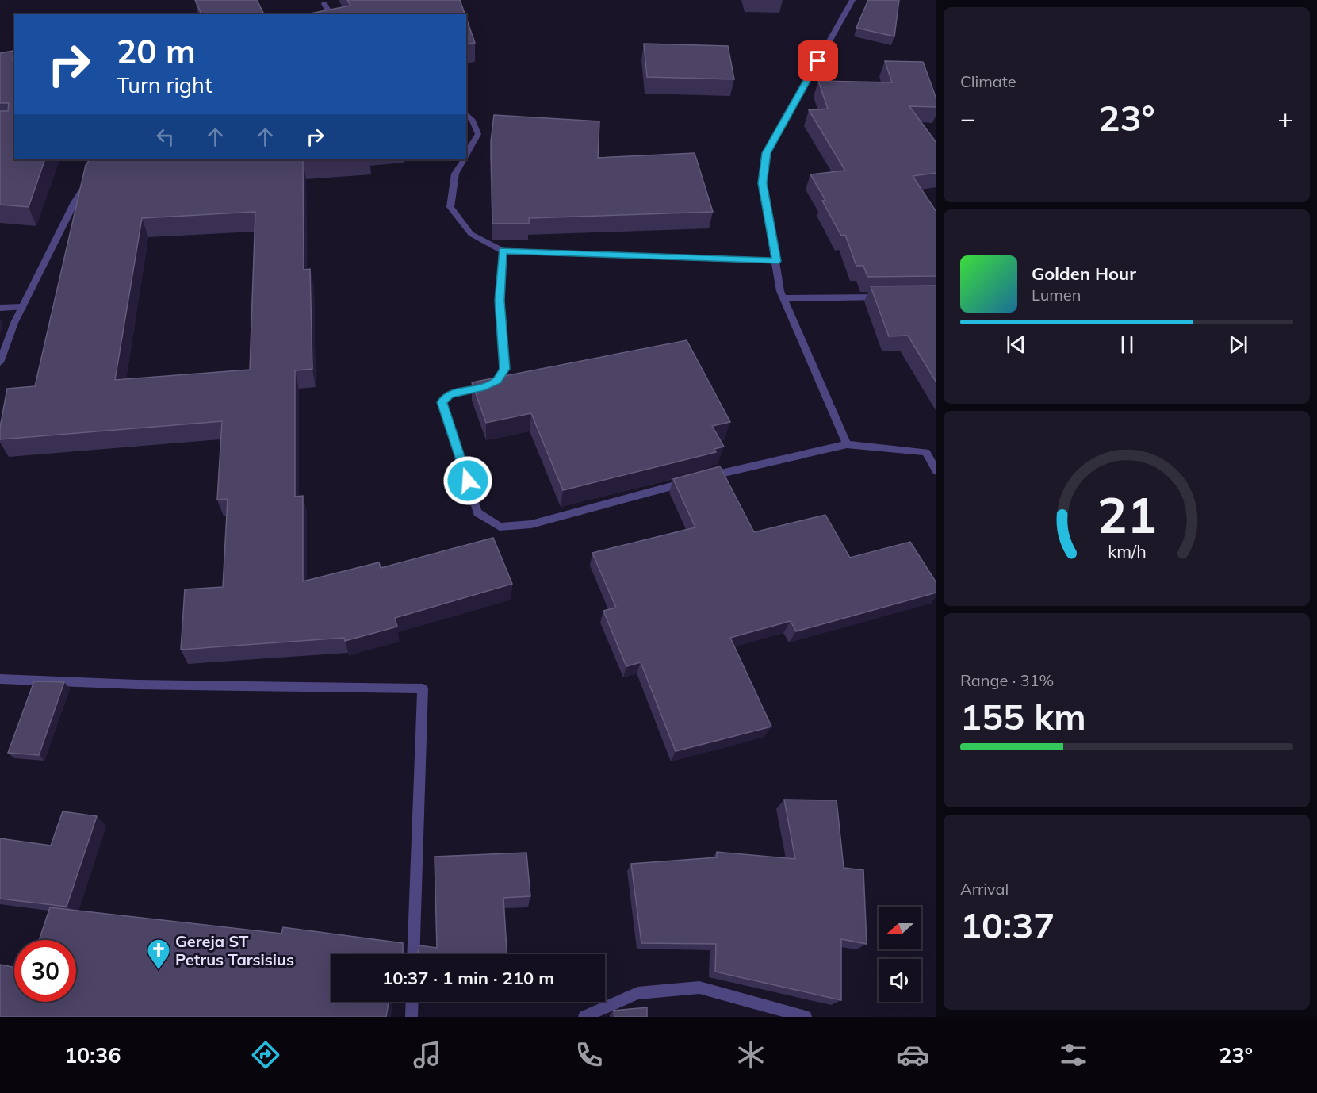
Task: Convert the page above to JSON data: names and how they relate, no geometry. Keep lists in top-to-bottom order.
{
  "places": {
    "church": ["Gereja ST Petrus Tarsisius"]
  },
  "north": "left",
  "page": {
    "tile": [
      "Climate",
      ["Range · 31%", "155 km"],
      ["Arrival", "10:37"]
    ],
    "turn": ["20 m", "Turn right"],
    "heat": ["−", "23°", "+"],
    "song": ["Golden Hour", "Lumen"],
    "limit": "30",
    "trip": "10:37 · 1 min · 210 m",
    "tabs": ["10:36", "23°"],
    "gauge": ["21", "km/h"]
  }
}
